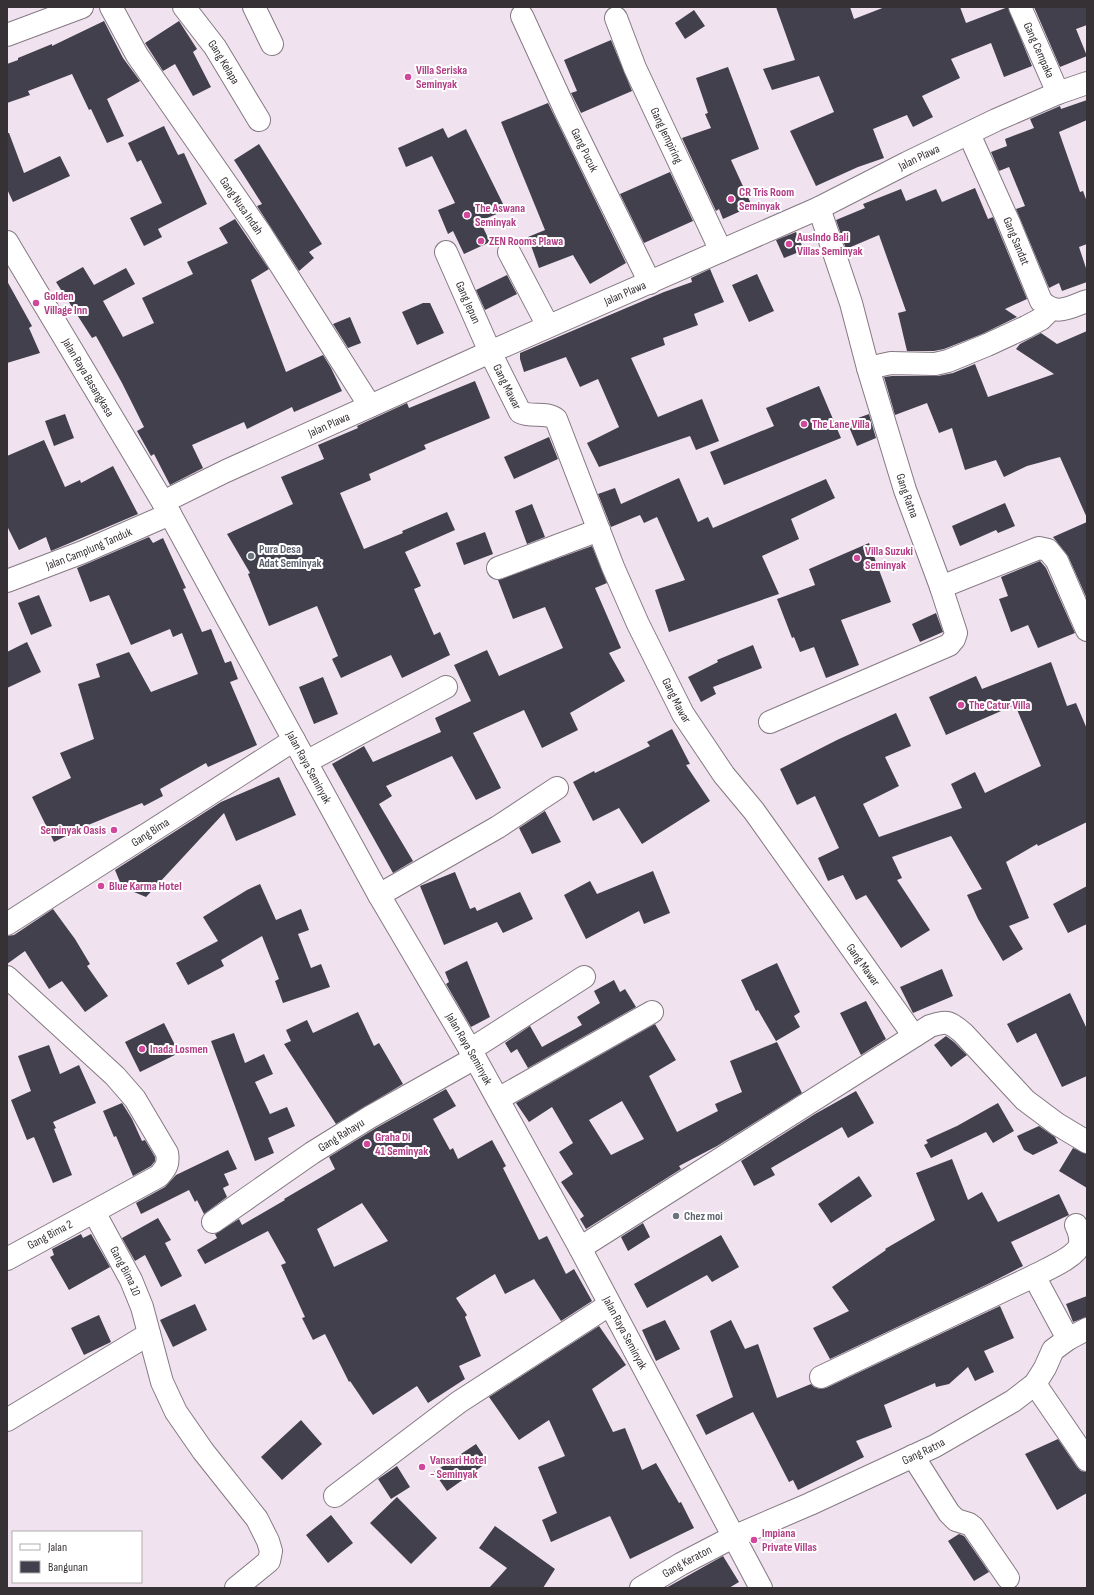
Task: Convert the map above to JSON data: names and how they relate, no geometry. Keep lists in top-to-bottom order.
{
  "streets": {
    "street": [
      "Gang Cempaka",
      "Gang Kelapa",
      "Gang Jempiring",
      "Gang Pucuk",
      "Jalan Plawa",
      "Gang Nusa Indah",
      "Gang Sandat",
      "Gang Jepun",
      "Jalan Raya Basangkasa",
      "Gang Mawar",
      "Gang Ratna",
      "Jalan Camplung Tanduk",
      "Jalan Raya Seminyak",
      "Gang Bima",
      "Gang Rahayu",
      "Gang Bima 2",
      "Gang Bima 10",
      "Gang Keraton"
    ]
  },
  "crossings": [
    ["Gang Cempaka", "Jalan Plawa"],
    ["Gang Jempiring", "Jalan Plawa"],
    ["Gang Pucuk", "Jalan Plawa"],
    ["Jalan Plawa", "Gang Nusa Indah"],
    ["Jalan Plawa", "Gang Sandat"],
    ["Jalan Plawa", "Gang Jepun"],
    ["Jalan Plawa", "Jalan Raya Basangkasa"],
    ["Jalan Plawa", "Gang Mawar"],
    ["Jalan Plawa", "Gang Ratna"],
    ["Jalan Plawa", "Jalan Camplung Tanduk"],
    ["Jalan Plawa", "Jalan Raya Seminyak"],
    ["Gang Jepun", "Gang Mawar"],
    ["Jalan Raya Basangkasa", "Jalan Camplung Tanduk"],
    ["Jalan Raya Basangkasa", "Jalan Raya Seminyak"],
    ["Gang Ratna", "Jalan Raya Seminyak"],
    ["Gang Ratna", "Gang Keraton"],
    ["Jalan Camplung Tanduk", "Jalan Raya Seminyak"],
    ["Jalan Raya Seminyak", "Gang Bima"],
    ["Jalan Raya Seminyak", "Gang Rahayu"],
    ["Jalan Raya Seminyak", "Gang Keraton"],
    ["Gang Bima 2", "Gang Bima 10"]
  ],
  "places": [
    "Villa Seriska Seminyak",
    "CR Tris Room Seminyak",
    "The Aswana Seminyak",
    "ZEN Rooms Plawa",
    "AusIndo Bali Villas Seminyak",
    "Golden Village Inn",
    "The Lane Villa",
    "Pura Desa Adat Seminyak",
    "Villa Suzuki Seminyak",
    "The Catur Villa",
    "Seminyak Oasis",
    "Blue Karma Hotel",
    "Inada Losmen",
    "Graha Di 41 Seminyak",
    "Chez moi",
    "Vansari Hotel - Seminyak",
    "Impiana Private Villas"
  ],
  "legend": ["Jalan", "Bangunan"]
}
